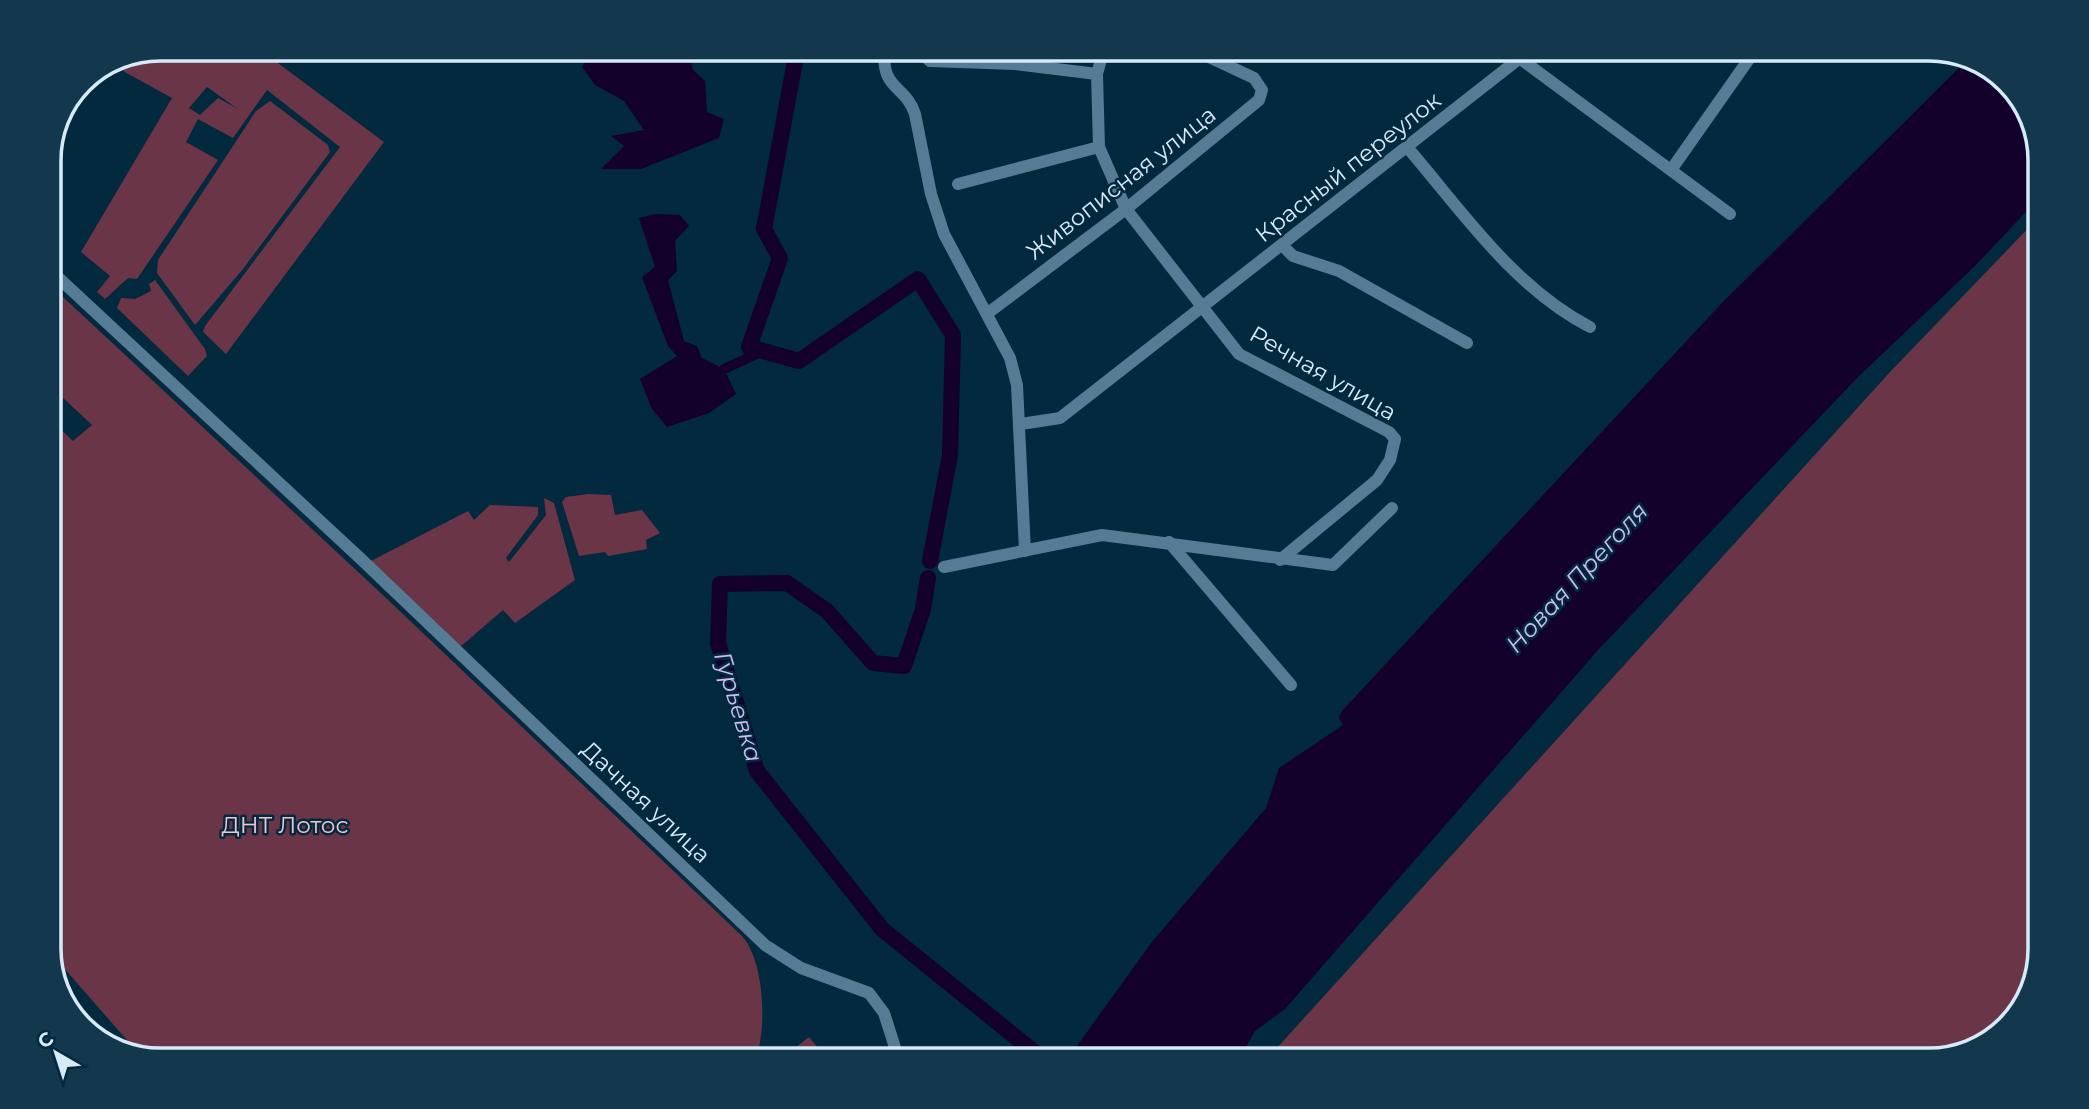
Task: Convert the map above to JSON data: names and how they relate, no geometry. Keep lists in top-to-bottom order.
{
  "streets": {
    "street": [
      "Красный переулок",
      "Живописная улица",
      "Речная улица",
      "Дачная улица"
    ]
  },
  "crossings": [
    ["Красный переулок", "Речная улица"],
    ["Живописная улица", "Речная улица"]
  ],
  "water": ["Новая Преголя", "Гурьевка"],
  "parks": ["ДНТ Лотос"],
  "north": "top left"
}
